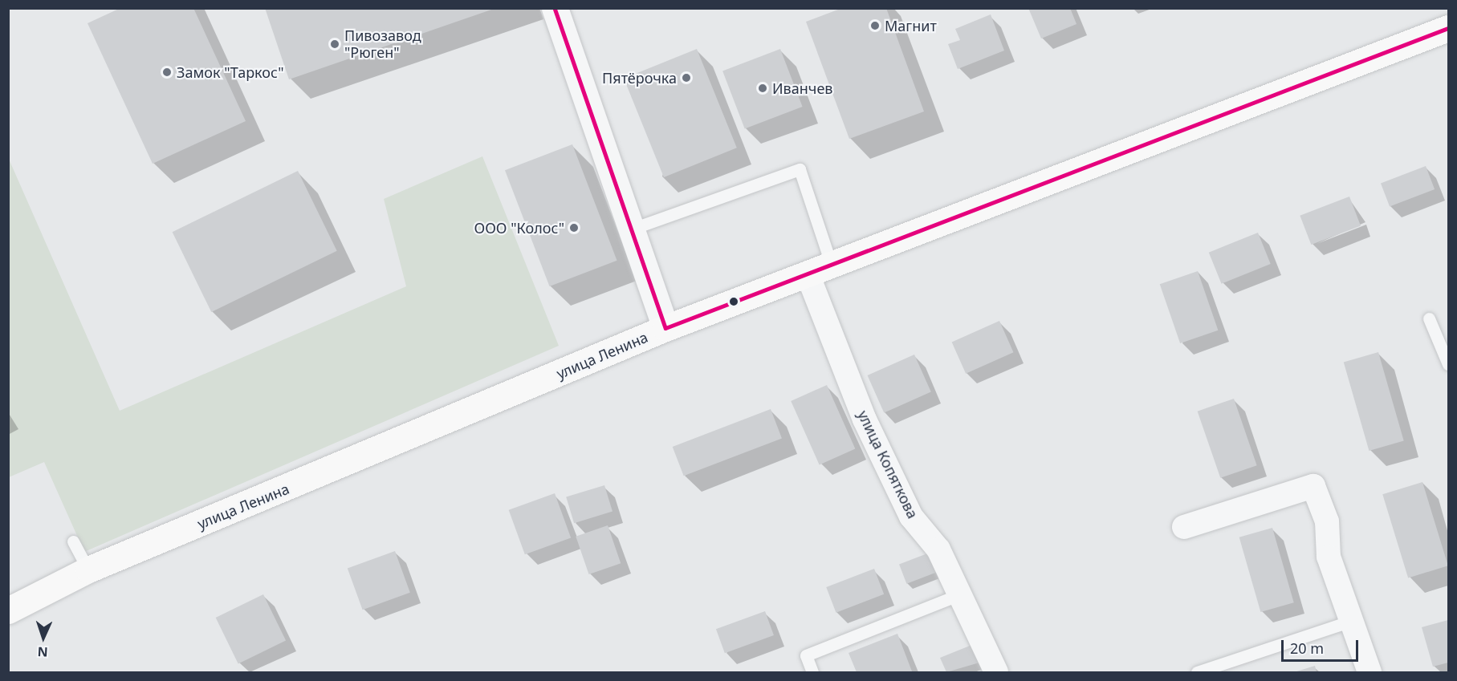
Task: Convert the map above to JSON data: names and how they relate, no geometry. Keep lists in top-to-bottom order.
{
  "streets": {
    "main road": ["улица Ленина"],
    "street": ["улица Копяткова"]
  },
  "crossings": [
    ["улица Ленина", "улица Копяткова"]
  ],
  "places": [
    "Магнит",
    "Пивозавод \"Рюген\"",
    "Замок \"Таркос\"",
    "Пятёрочка",
    "Иванчев",
    "ООО \"Колос\""
  ],
  "scale_bar": "20 m",
  "north": "bottom"
}
